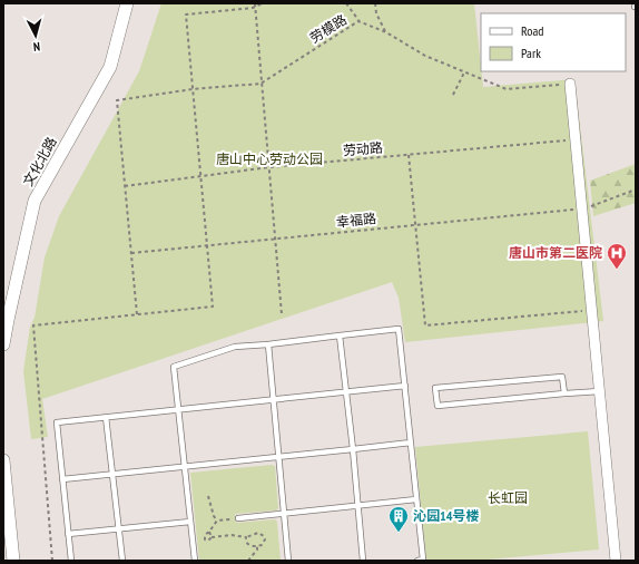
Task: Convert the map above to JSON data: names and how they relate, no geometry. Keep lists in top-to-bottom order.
{
  "streets": {
    "street": ["文化北路"],
    "path": ["劳模路", "劳动路", "幸福路"]
  },
  "crossings": [
    ["劳模路", "劳动路"]
  ],
  "parks": ["唐山中心劳动公园", "长虹园"],
  "places": {
    "hospital": ["唐山市第二医院"],
    "building": ["沁园14号楼"]
  },
  "legend": ["Road", "Park"],
  "north": "bottom"
}
